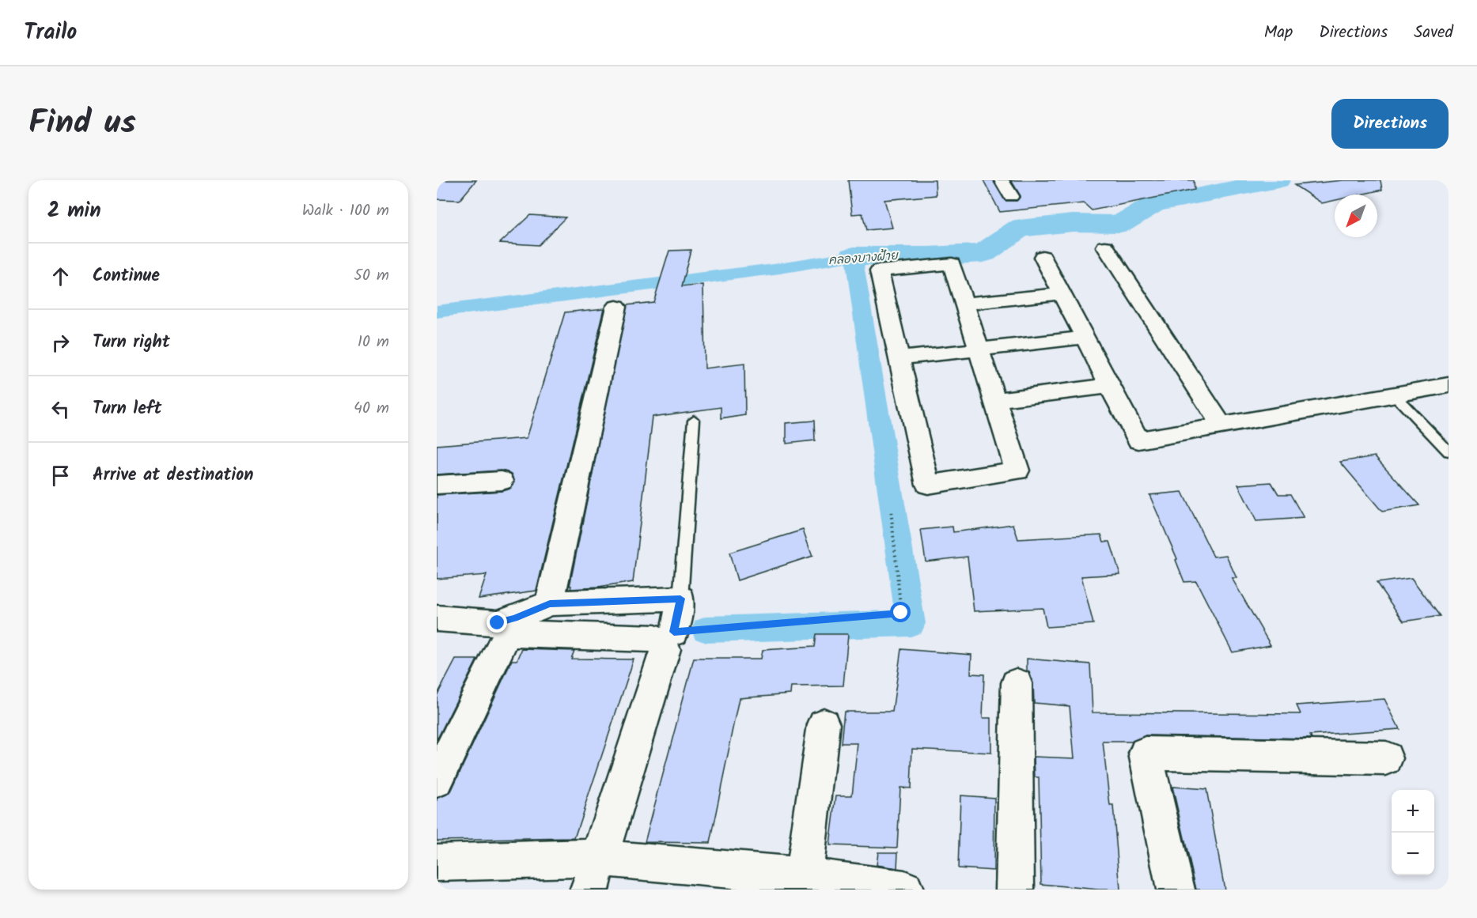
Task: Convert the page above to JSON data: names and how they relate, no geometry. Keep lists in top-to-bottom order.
{
  "water": ["คลองบางฝ้าย"],
  "north": "bottom left",
  "page": {
    "header": "Trailo",
    "nav": ["Map", "Directions", "Saved"],
    "title": "Find us",
    "buttons": "Directions",
    "heading": ["2 min", "Walk · 100 m"],
    "list": [
      ["Continue", "50 m"],
      ["Turn right", "10 m"],
      ["Turn left", "40 m"],
      "Arrive at destination"
    ],
    "map_buttons": ["+", "−"]
  }
}
